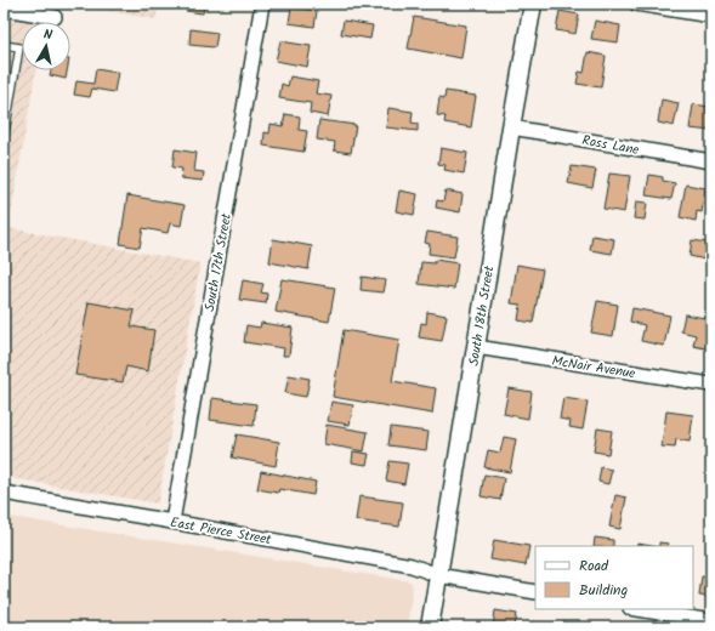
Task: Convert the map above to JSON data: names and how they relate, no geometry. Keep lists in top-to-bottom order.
{
  "streets": {
    "street": [
      "Ross Lane",
      "South 17th Street",
      "South 18th Street",
      "McNair Avenue",
      "East Pierce Street"
    ]
  },
  "crossings": [
    ["Ross Lane", "South 18th Street"],
    ["South 17th Street", "East Pierce Street"],
    ["South 18th Street", "McNair Avenue"],
    ["South 18th Street", "East Pierce Street"]
  ],
  "legend": ["Road", "Building"],
  "north": "top"
}
